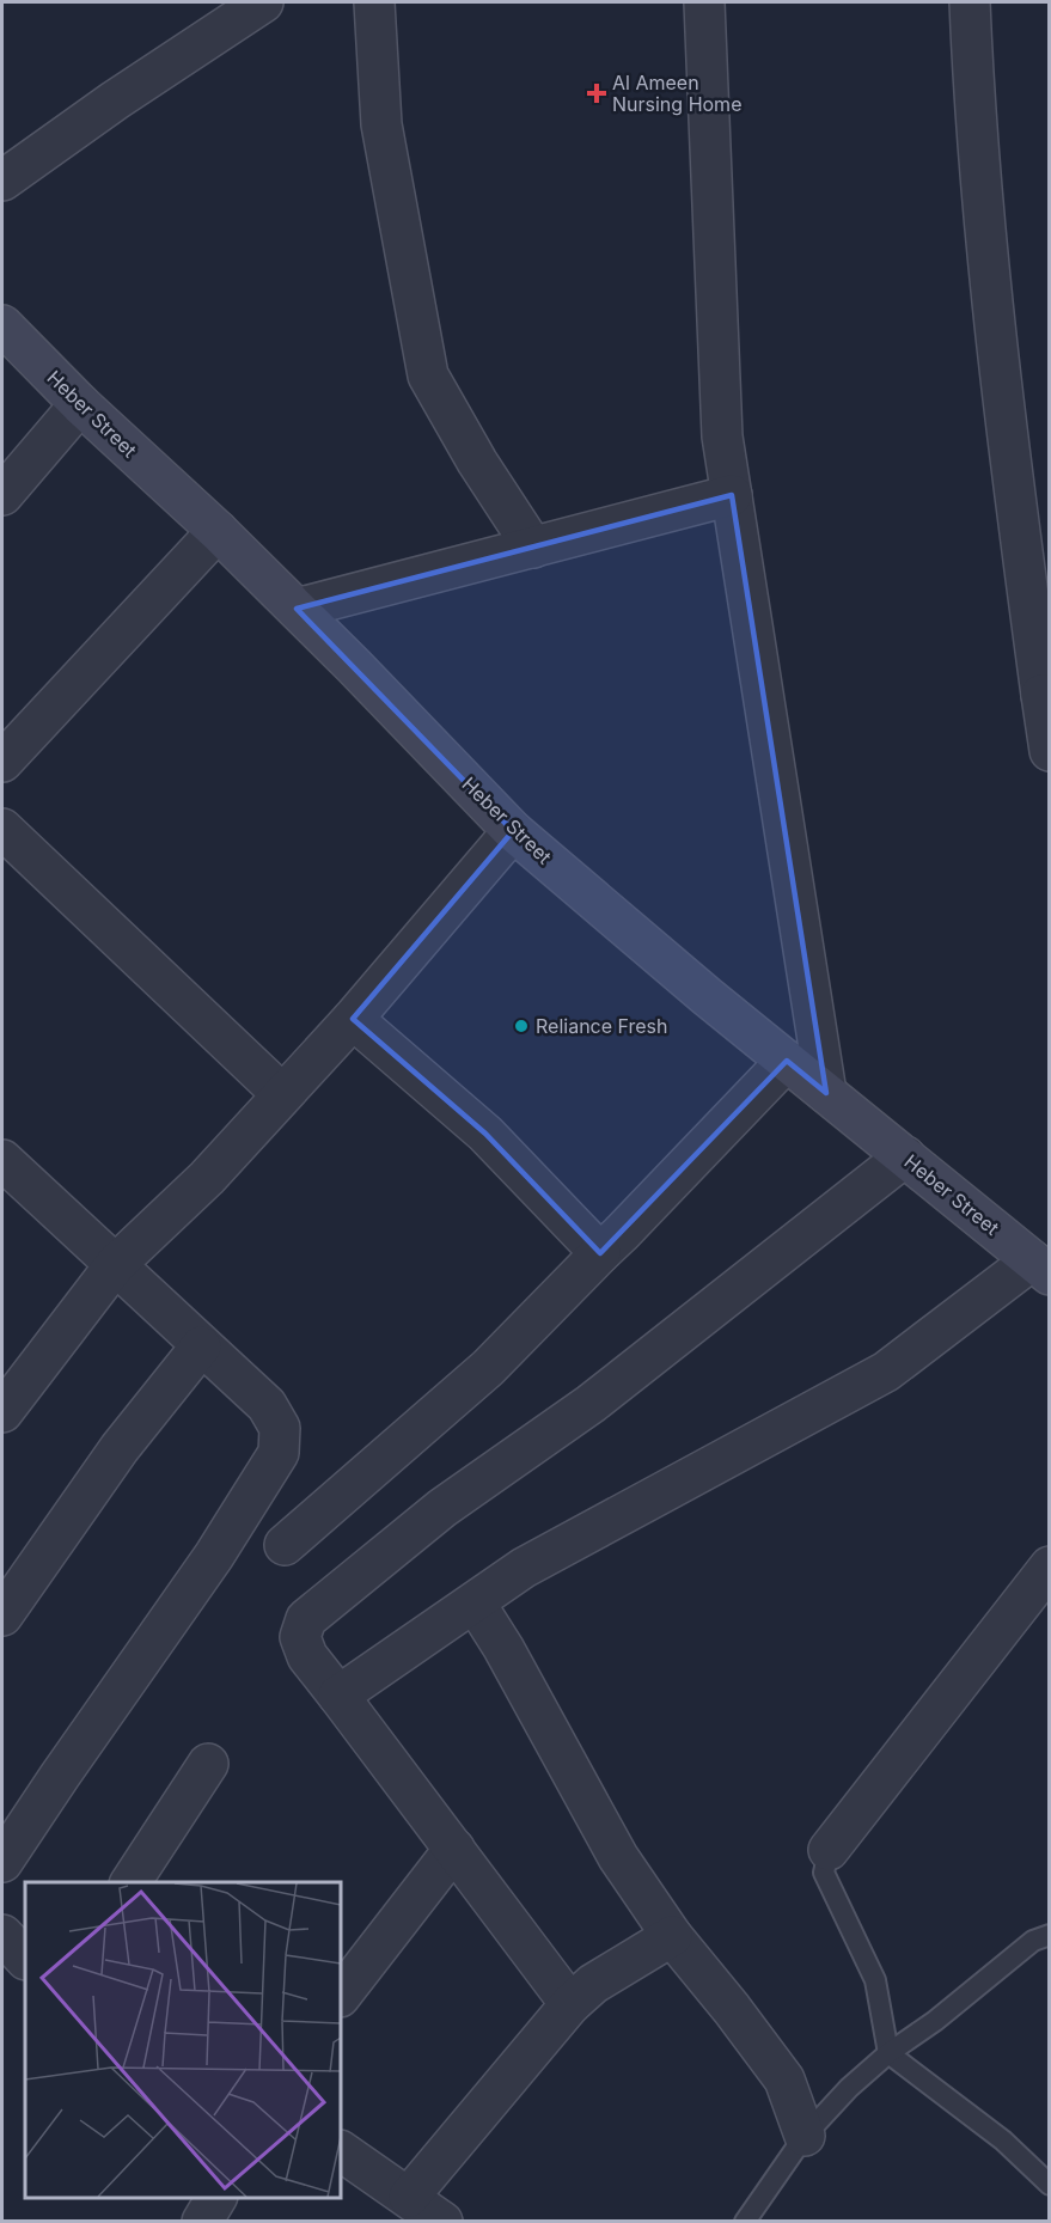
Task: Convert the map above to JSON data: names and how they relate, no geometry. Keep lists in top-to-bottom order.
{
  "streets": {
    "street": ["Heber Street"]
  },
  "places": {
    "health": ["Al Ameen Nursing Home"],
    "other": ["Reliance Fresh"]
  }
}
